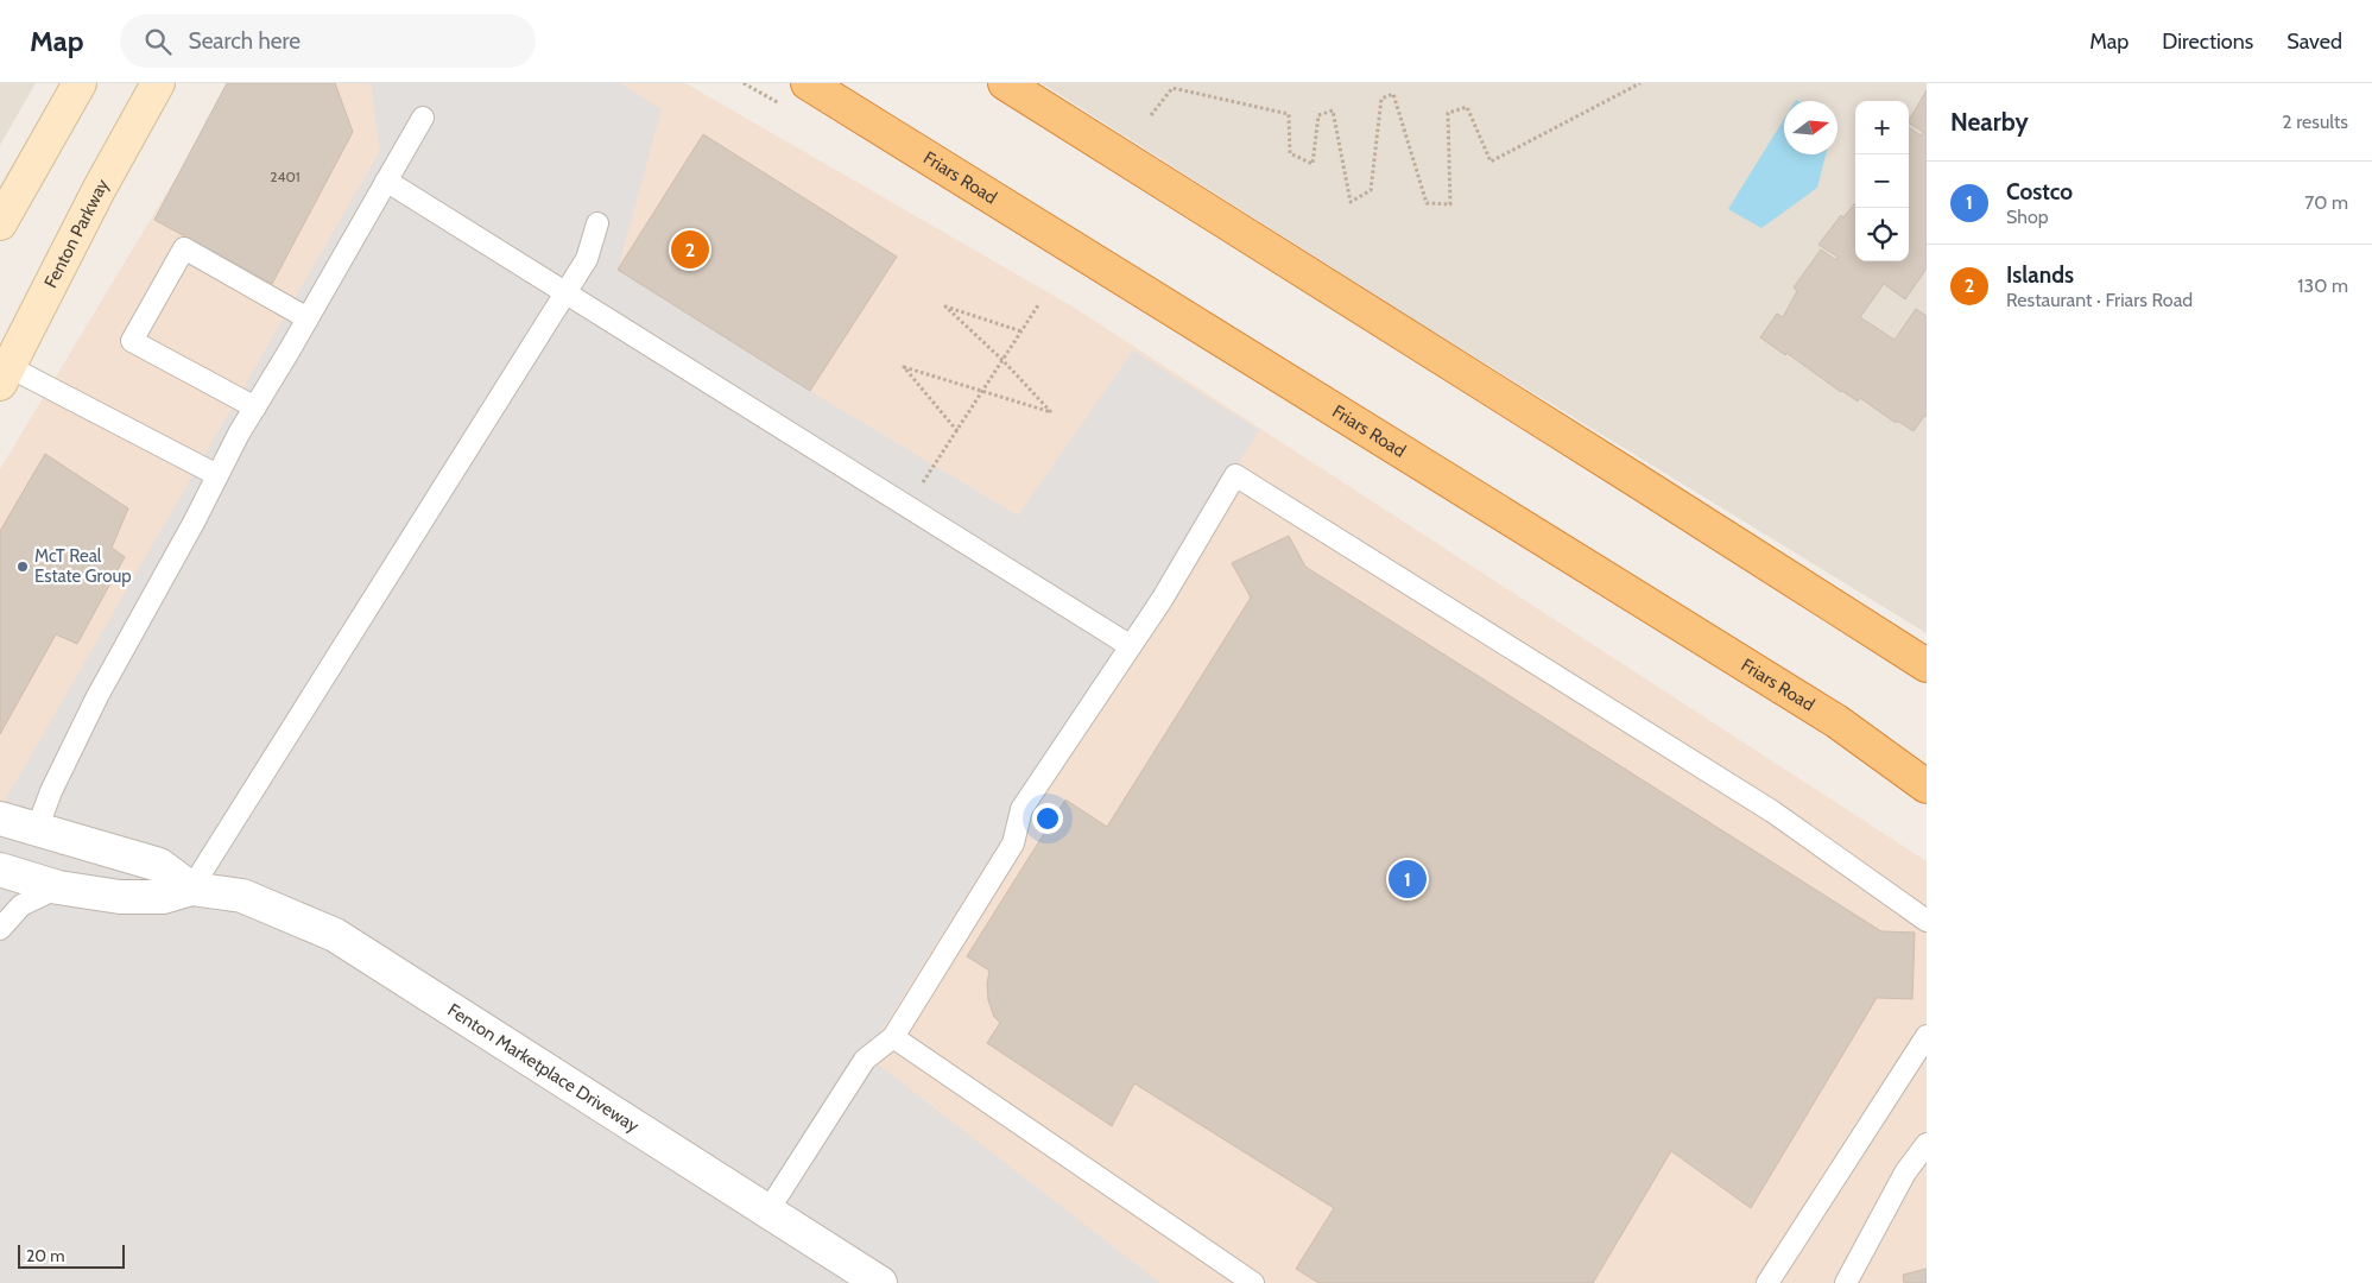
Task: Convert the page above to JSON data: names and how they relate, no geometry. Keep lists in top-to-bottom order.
{
  "streets": {
    "highway": ["Friars Road"],
    "main road": ["Fenton Parkway"],
    "street": ["Fenton Marketplace Driveway"]
  },
  "places": ["McT Real Estate Group"],
  "house_numbers": ["2401"],
  "scale_bar": "20 m",
  "north": "right",
  "page": {
    "header": "Map",
    "search": "Search here",
    "nav": ["Map", "Directions", "Saved"],
    "heading": ["Nearby", "2 results"],
    "map_buttons": ["+", "−"],
    "list": [
      {
        "mark": "1",
        "name": "Costco",
        "note": "Shop",
        "value": "70 m"
      },
      {
        "mark": "2",
        "name": "Islands",
        "note": "Restaurant · Friars Road",
        "value": "130 m"
      }
    ],
    "pins": ["2", "1"],
    "scale": "20 m"
  }
}
